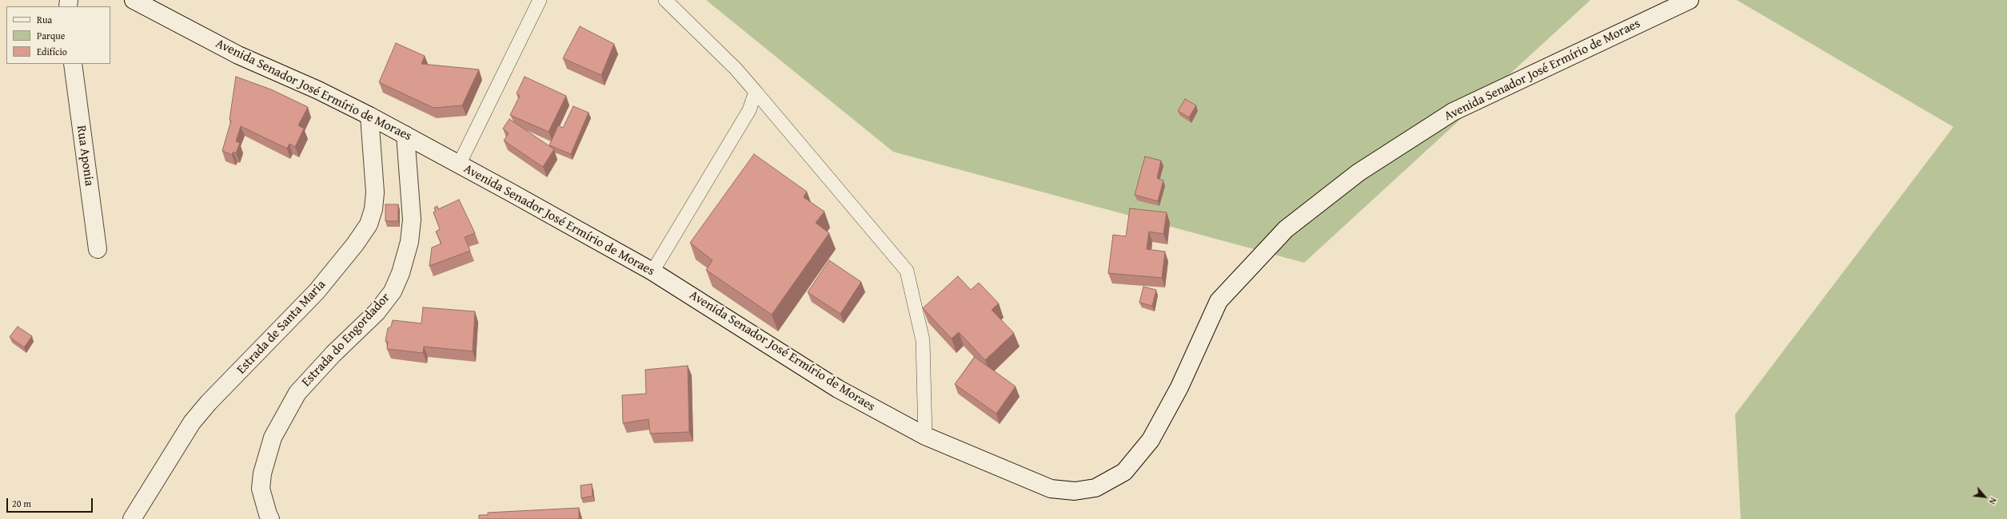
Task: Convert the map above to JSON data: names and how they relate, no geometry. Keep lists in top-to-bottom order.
{
  "streets": {
    "main road": [
      "Avenida Senador José Ermírio de Moraes",
      "Rua Aponia",
      "Estrada de Santa Maria",
      "Estrada do Engordador"
    ]
  },
  "crossings": [
    ["Avenida Senador José Ermírio de Moraes", "Estrada de Santa Maria"],
    ["Avenida Senador José Ermírio de Moraes", "Estrada do Engordador"]
  ],
  "legend": ["Rua", "Parque", "Edifício"],
  "scale_bar": "20 m",
  "north": "bottom right"
}
